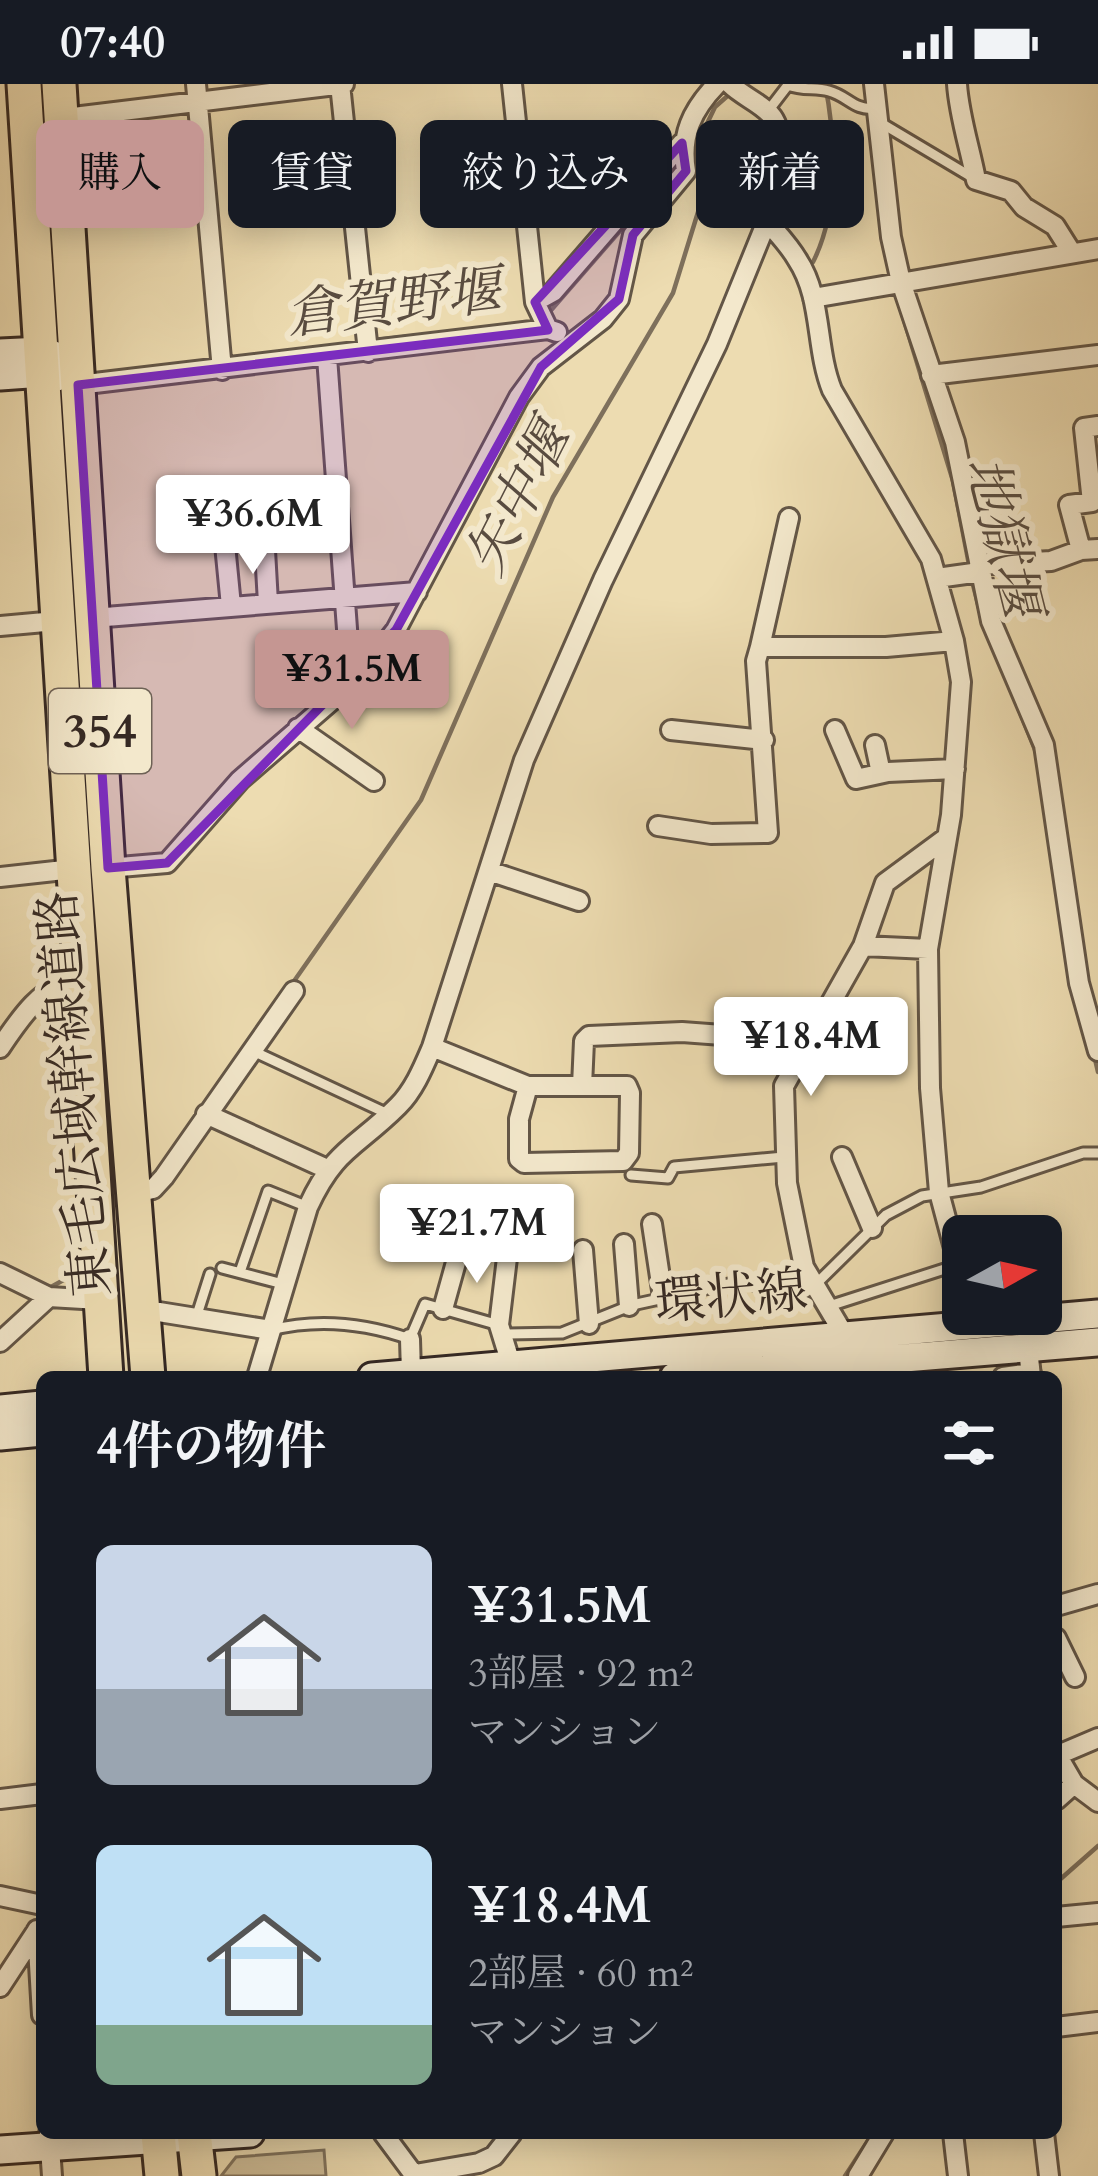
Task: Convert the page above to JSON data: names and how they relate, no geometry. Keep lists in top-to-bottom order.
{
  "streets": {
    "highway": ["354", "東毛広域幹線道路"],
    "street": ["環状線"]
  },
  "water": ["倉賀野堰", "矢中堰", "地獄堰"],
  "north": "right",
  "page": {
    "status": "07:40",
    "chip": [
      "購入",
      "賃貸",
      "絞り込み",
      "新着"
    ],
    "price": [
      "¥36.6M",
      "¥31.5M",
      "¥18.4M",
      "¥21.7M"
    ],
    "heading": "4件の物件",
    "list": [
      {
        "name": "¥31.5M",
        "note": "3部屋 · 92 m² · マンション"
      },
      {
        "name": "¥18.4M",
        "note": "2部屋 · 60 m² · マンション"
      }
    ]
  }
}
